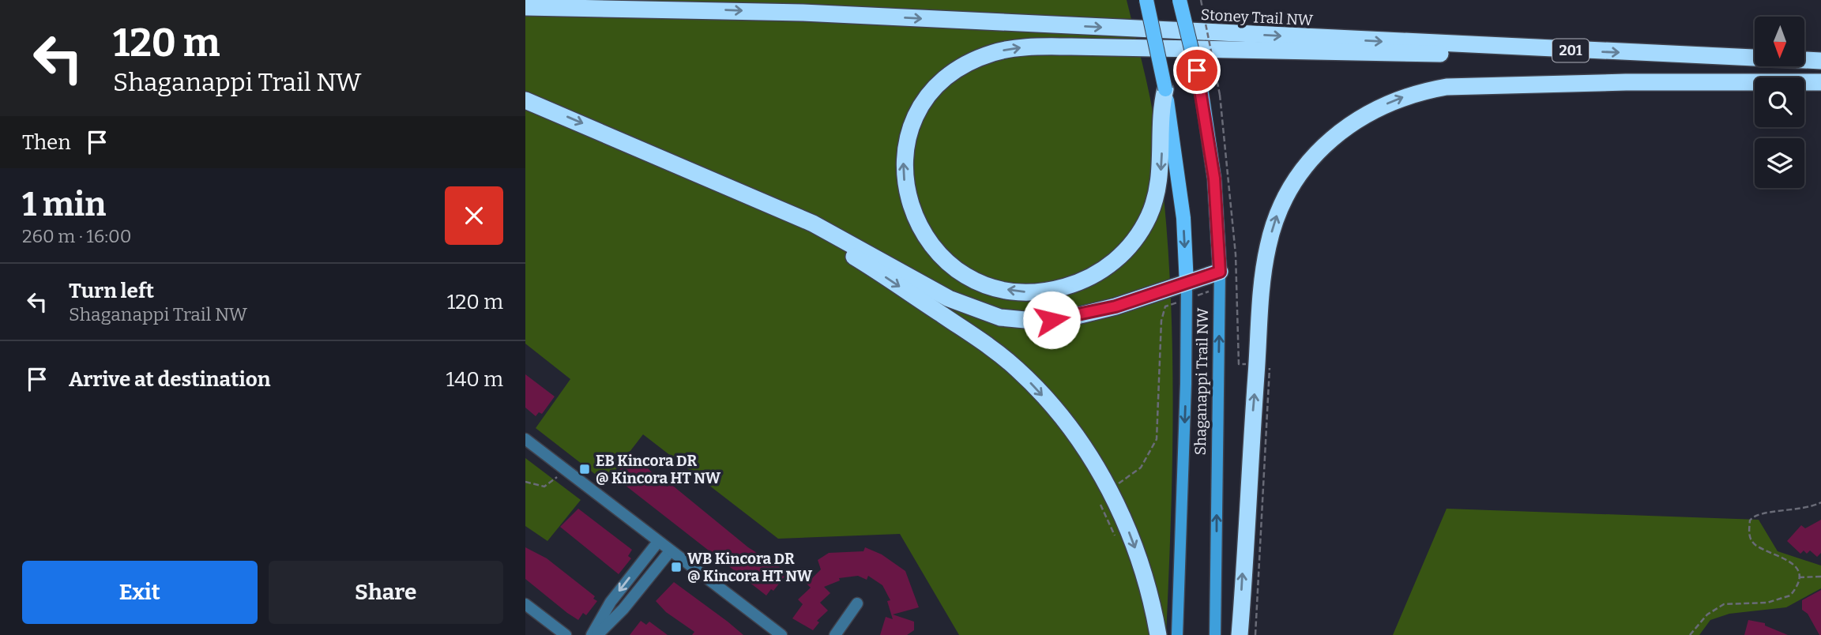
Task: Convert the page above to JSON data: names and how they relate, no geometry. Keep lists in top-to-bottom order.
{
  "streets": {
    "highway": ["Stoney Trail NW", "201"],
    "main road": ["Shaganappi Trail NW"]
  },
  "one_way": ["Stoney Trail NW"],
  "places": {
    "transit": ["EB Kincora DR @ Kincora HT NW", "WB Kincora DR @ Kincora HT NW"]
  },
  "north": "bottom",
  "page": {
    "turn": ["120 m", "Shaganappi Trail NW"],
    "then": "Then",
    "heading": ["1 min", "260 m · 16:00"],
    "list": [
      {
        "name": "Turn left",
        "note": "Shaganappi Trail NW",
        "value": "120 m"
      },
      {
        "name": "Arrive at destination",
        "value": "140 m"
      }
    ],
    "buttons": ["Exit", "Share"]
  }
}
